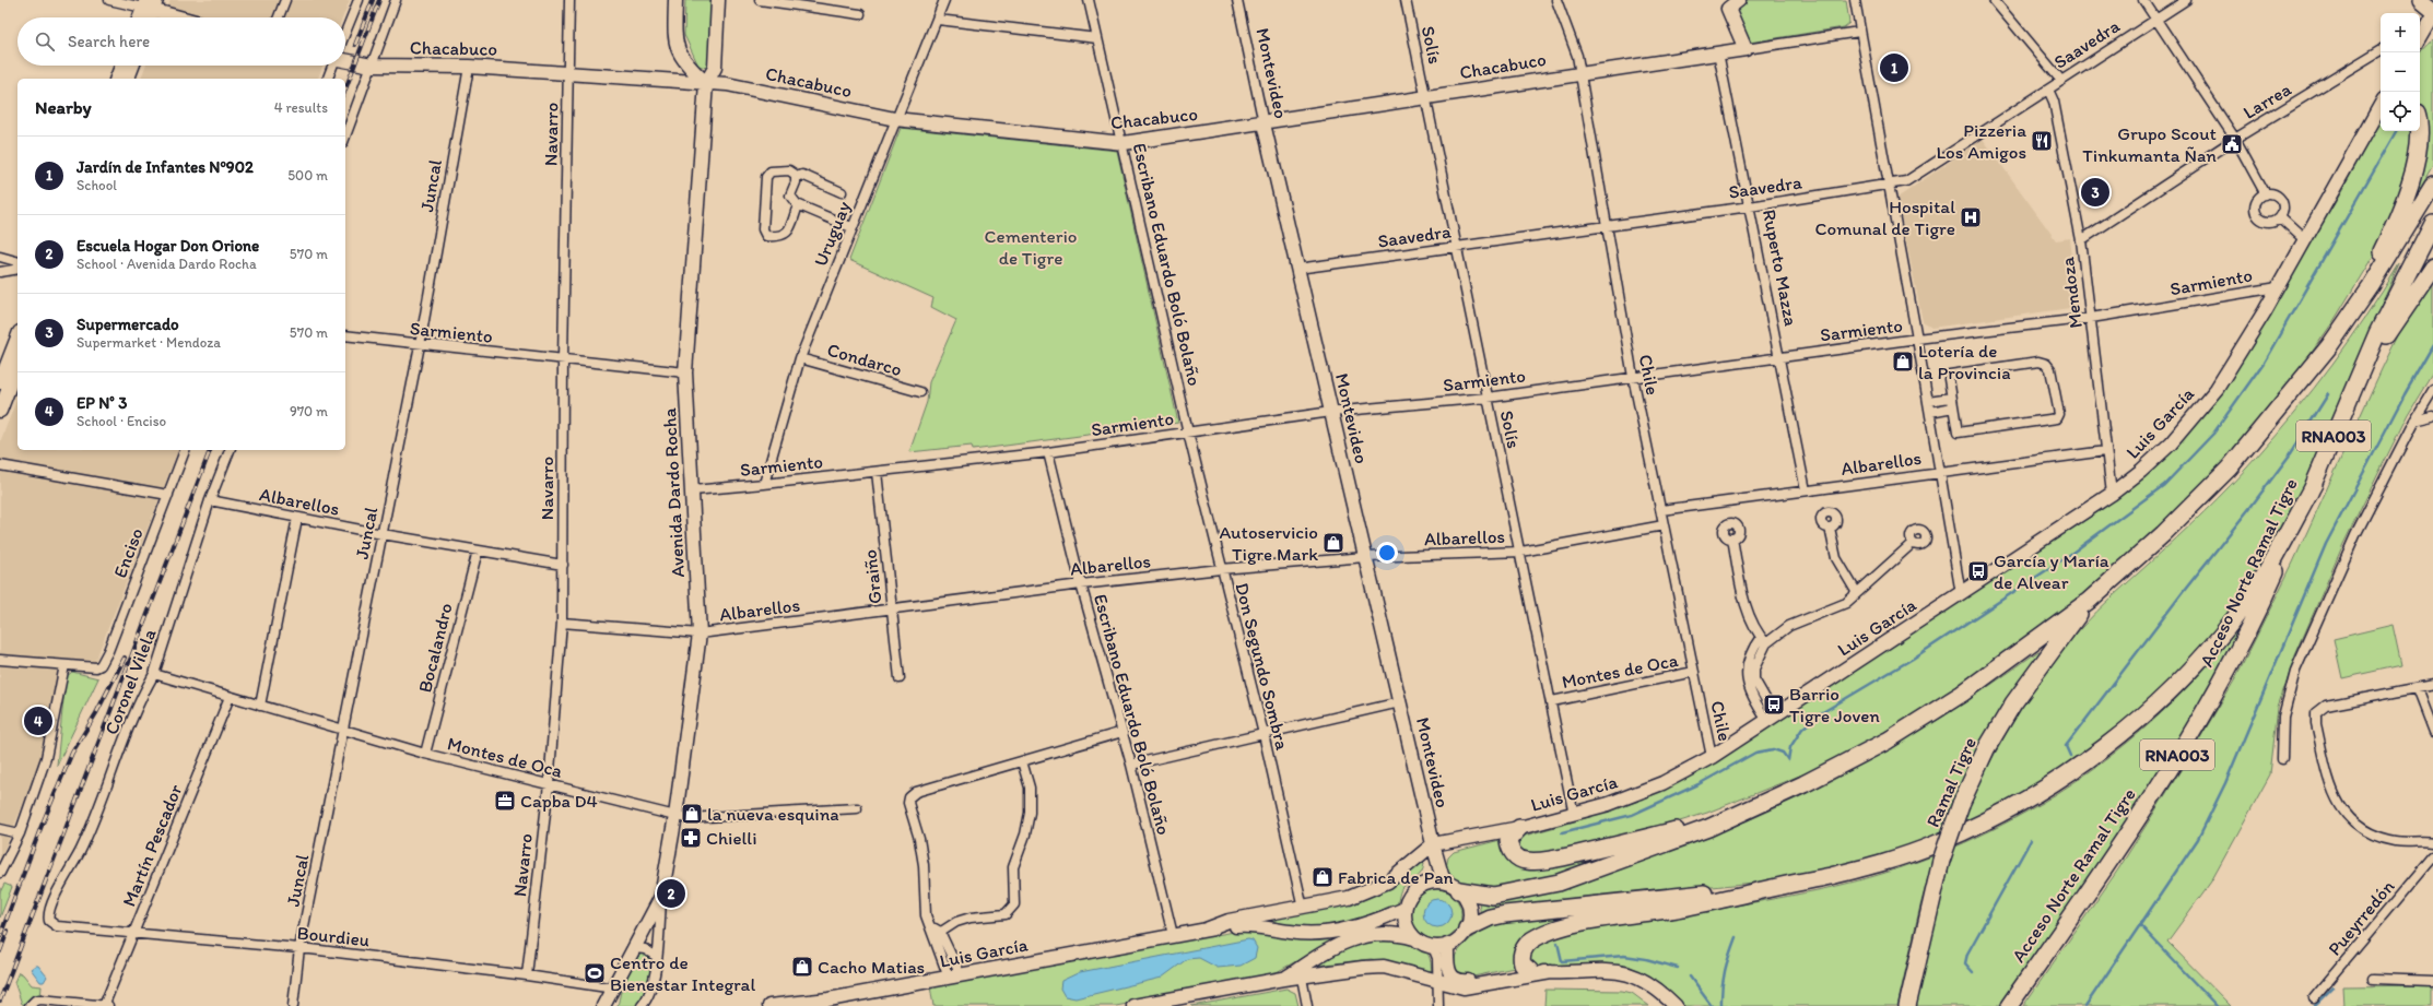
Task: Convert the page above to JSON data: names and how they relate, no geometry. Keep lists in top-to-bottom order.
{
  "streets": {
    "highway": ["RNA003", "Acceso Norte Ramal Tigre", "Ramal Tigre"],
    "street": [
      "Saavedra",
      "Solís",
      "Chacabuco",
      "Montevideo",
      "Larrea",
      "Navarro",
      "Juncal",
      "Uruguay",
      "Escribano Eduardo Boló Bolaño",
      "Ruperto Mazza",
      "Sarmiento",
      "Mendoza",
      "Condarco",
      "Chile",
      "Luis García",
      "Albarellos",
      "Avenida Dardo Rocha",
      "Enciso",
      "Graiño",
      "Bocalandro",
      "Don Segundo Sombra",
      "Montes de Oca",
      "Coronel Vilela",
      "Martín Pescador",
      "Pueyrredón",
      "Bourdieu"
    ]
  },
  "crossings": [
    ["Saavedra", "Solís"],
    ["Saavedra", "Montevideo"],
    ["Saavedra", "Ruperto Mazza"],
    ["Saavedra", "Mendoza"],
    ["Saavedra", "Chile"],
    ["Solís", "Chacabuco"],
    ["Solís", "Sarmiento"],
    ["Solís", "Luis García"],
    ["Solís", "Albarellos"],
    ["Solís", "Montes de Oca"],
    ["Chacabuco", "Montevideo"],
    ["Chacabuco", "Navarro"],
    ["Chacabuco", "Juncal"],
    ["Chacabuco", "Uruguay"],
    ["Chacabuco", "Escribano Eduardo Boló Bolaño"],
    ["Chacabuco", "Ruperto Mazza"],
    ["Chacabuco", "Chile"],
    ["Chacabuco", "Avenida Dardo Rocha"],
    ["Montevideo", "Sarmiento"],
    ["Montevideo", "Luis García"],
    ["Montevideo", "Albarellos"],
    ["Larrea", "Mendoza"],
    ["Navarro", "Sarmiento"],
    ["Navarro", "Albarellos"],
    ["Navarro", "Montes de Oca"],
    ["Navarro", "Bourdieu"],
    ["Juncal", "Sarmiento"],
    ["Juncal", "Albarellos"],
    ["Juncal", "Montes de Oca"],
    ["Juncal", "Bourdieu"],
    ["Uruguay", "Sarmiento"],
    ["Uruguay", "Condarco"],
    ["Escribano Eduardo Boló Bolaño", "Sarmiento"],
    ["Escribano Eduardo Boló Bolaño", "Luis García"],
    ["Escribano Eduardo Boló Bolaño", "Albarellos"],
    ["Escribano Eduardo Boló Bolaño", "Don Segundo Sombra"],
    ["Ruperto Mazza", "Sarmiento"],
    ["Ruperto Mazza", "Albarellos"],
    ["Sarmiento", "Mendoza"],
    ["Sarmiento", "Chile"],
    ["Sarmiento", "Luis García"],
    ["Sarmiento", "Avenida Dardo Rocha"],
    ["Sarmiento", "Graiño"],
    ["Sarmiento", "Don Segundo Sombra"],
    ["Mendoza", "Luis García"],
    ["Mendoza", "Albarellos"],
    ["Chile", "Luis García"],
    ["Chile", "Albarellos"],
    ["Chile", "Montes de Oca"],
    ["Luis García", "Don Segundo Sombra"],
    ["RNA003", "Ramal Tigre"],
    ["Albarellos", "Avenida Dardo Rocha"],
    ["Albarellos", "Graiño"],
    ["Albarellos", "Bocalandro"],
    ["Albarellos", "Don Segundo Sombra"],
    ["Albarellos", "Coronel Vilela"],
    ["Avenida Dardo Rocha", "Montes de Oca"],
    ["Avenida Dardo Rocha", "Bourdieu"],
    ["Bocalandro", "Montes de Oca"],
    ["Montes de Oca", "Coronel Vilela"],
    ["Montes de Oca", "Martín Pescador"],
    ["Coronel Vilela", "Bourdieu"],
    ["Martín Pescador", "Bourdieu"]
  ],
  "parks": ["Cementerio de Tigre"],
  "places": {
    "restaurant": ["Pizzeria Los Amigos"],
    "public building": ["Grupo Scout Tinkumanta Ñan"],
    "hospital": ["Hospital Comunal de Tigre"],
    "shop": [
      "Lotería de la Provincia",
      "Autoservicio Tigre Mark",
      "la nueva esquina",
      "Fabrica de Pan",
      "Cacho Matias"
    ],
    "bus stop": ["García y María de Alvear", "Barrio Tigre Joven"],
    "office": ["Capba D4"],
    "pharmacy": ["Chielli"],
    "sports": ["Centro de Bienestar Integral"]
  },
  "page": {
    "map_buttons": ["+", "−"],
    "search": "Search here",
    "pins": [
      "1",
      "3",
      "4",
      "2"
    ],
    "heading": ["Nearby", "4 results"],
    "list": [
      {
        "mark": "1",
        "name": "Jardín de Infantes Nº902",
        "note": "School",
        "value": "500 m"
      },
      {
        "mark": "2",
        "name": "Escuela Hogar Don Orione",
        "note": "School · Avenida Dardo Rocha",
        "value": "570 m"
      },
      {
        "mark": "3",
        "name": "Supermercado",
        "note": "Supermarket · Mendoza",
        "value": "570 m"
      },
      {
        "mark": "4",
        "name": "EP N° 3",
        "note": "School · Enciso",
        "value": "970 m"
      }
    ]
  }
}
